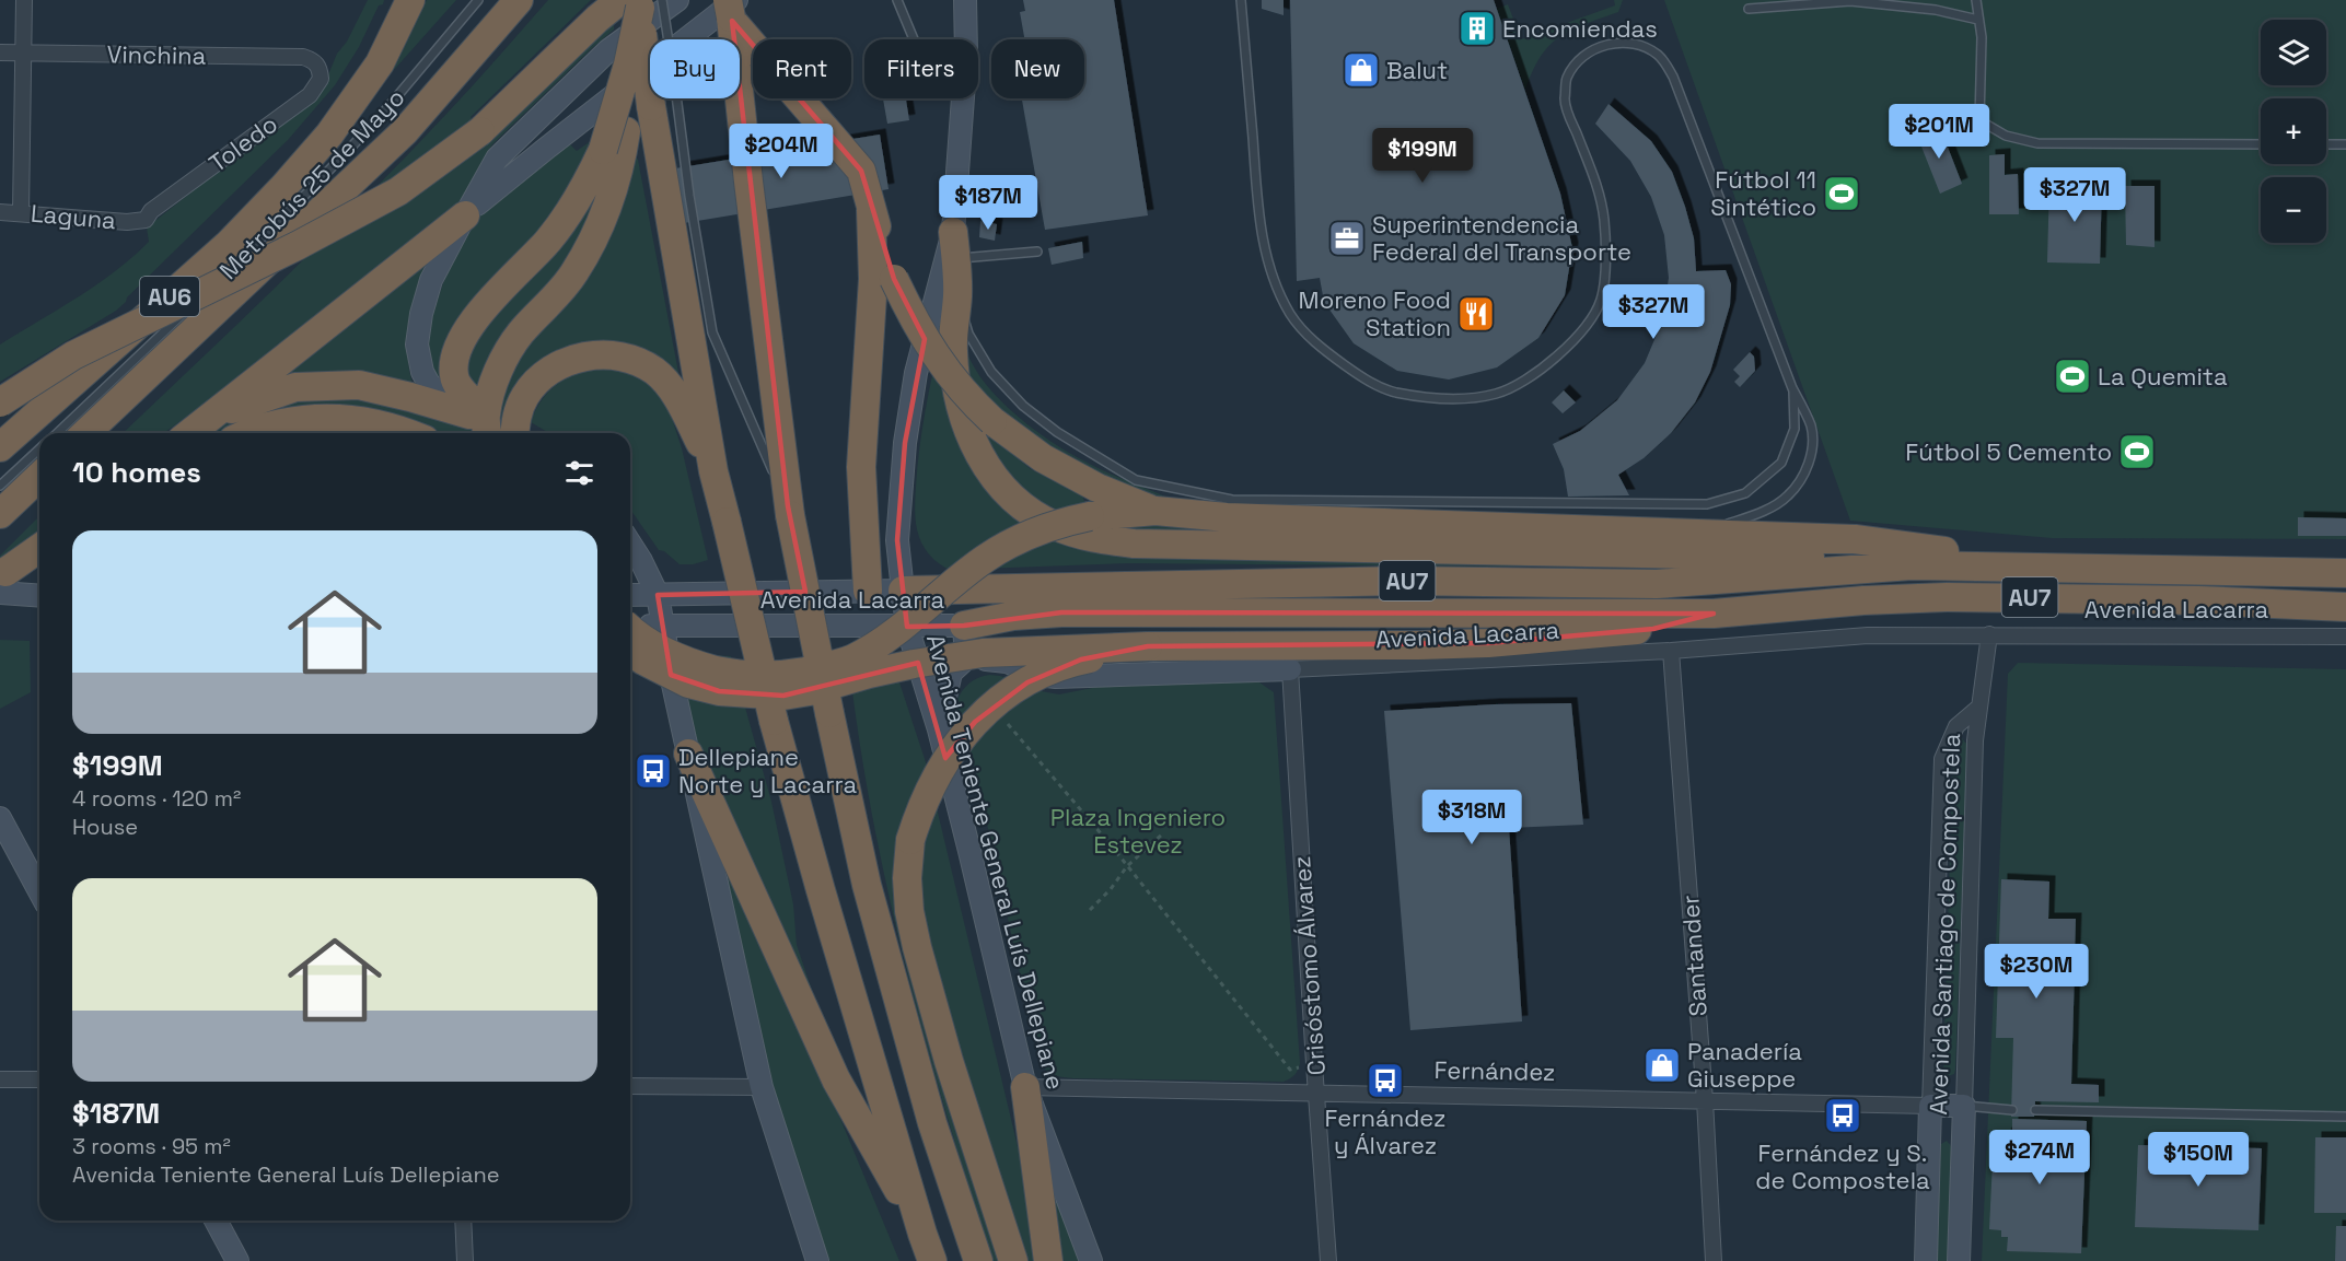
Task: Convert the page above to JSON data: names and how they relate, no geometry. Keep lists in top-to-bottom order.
{
  "streets": {
    "highway": ["AU6", "AU7"],
    "street": [
      "Vinchina",
      "Toledo",
      "Laguna",
      "Avenida Lacarra",
      "Avenida Teniente General Luís Dellepiane",
      "Avenida Santiago de Compostela",
      "Santander",
      "Crisóstomo Álvarez",
      "Fernández"
    ],
    "lane": ["Metrobús 25 de Mayo"]
  },
  "crossings": [
    ["Vinchina", "Toledo"],
    ["Toledo", "Laguna"],
    ["AU7", "Avenida Lacarra"],
    ["AU7", "Avenida Teniente General Luís Dellepiane"],
    ["Avenida Lacarra", "Avenida Teniente General Luís Dellepiane"],
    ["Avenida Lacarra", "Avenida Santiago de Compostela"],
    ["Avenida Lacarra", "Santander"],
    ["Avenida Lacarra", "Crisóstomo Álvarez"],
    ["Avenida Teniente General Luís Dellepiane", "Fernández"],
    ["Avenida Santiago de Compostela", "Fernández"],
    ["Santander", "Fernández"],
    ["Crisóstomo Álvarez", "Fernández"]
  ],
  "parks": ["Plaza Ingeniero Estevez"],
  "places": {
    "building": ["Encomiendas"],
    "shop": ["Balut", "Panadería Giuseppe"],
    "sports": ["Fútbol 11 Sintético", "La Quemita", "Fútbol 5 Cemento"],
    "office": ["Superintendencia Federal del Transporte"],
    "restaurant": ["Moreno Food Station"],
    "bus stop": ["Dellepiane Norte y Lacarra", "Fernández y Álvarez", "Fernández y S. de Compostela"]
  },
  "page": {
    "map_buttons": ["+", "−"],
    "chip": [
      "Buy",
      "Rent",
      "Filters",
      "New"
    ],
    "price": [
      "$201M",
      "$204M",
      "$199M",
      "$327M",
      "$187M",
      "$327M",
      "$318M",
      "$230M",
      "$274M",
      "$150M"
    ],
    "heading": "10 homes",
    "list": [
      {
        "name": "$199M",
        "note": "4 rooms · 120 m² · House"
      },
      {
        "name": "$187M",
        "note": "3 rooms · 95 m² · Avenida Teniente General Luís Dellepiane"
      }
    ]
  }
}
